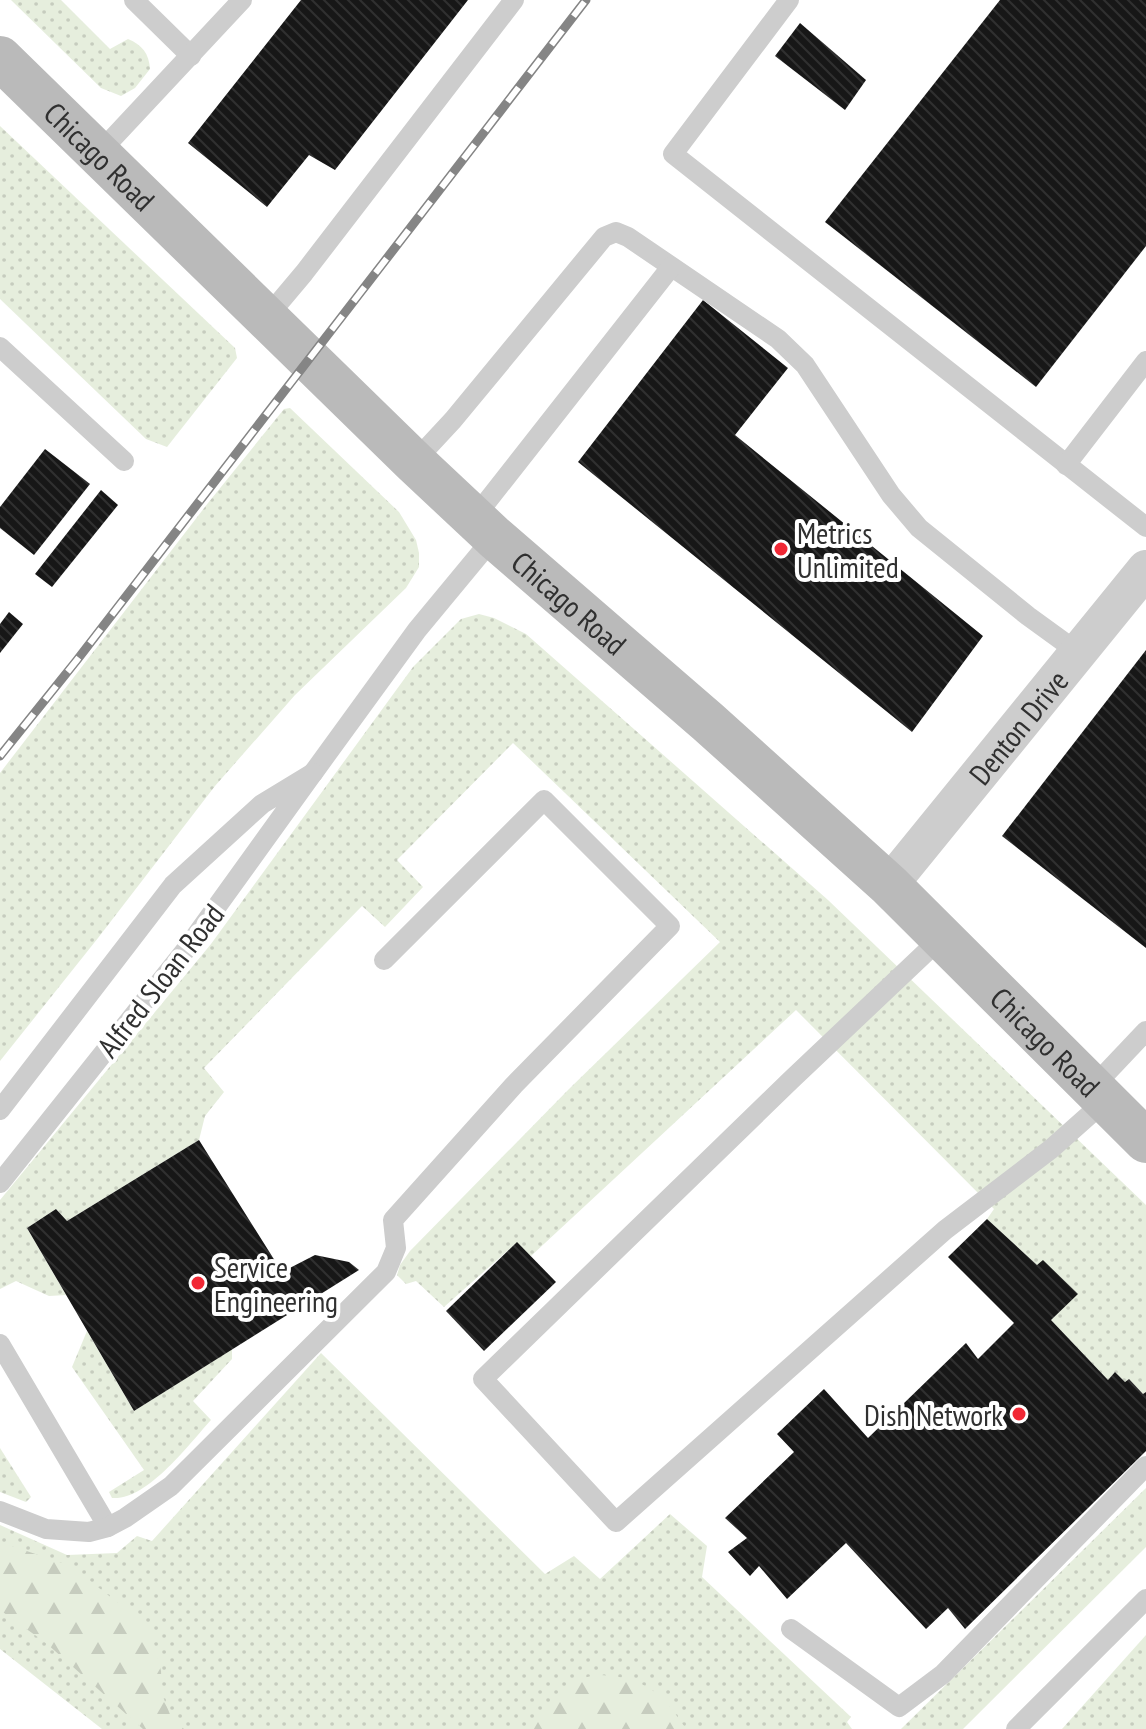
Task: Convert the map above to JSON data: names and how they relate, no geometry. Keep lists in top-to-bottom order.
{
  "streets": {
    "main road": ["Chicago Road"],
    "street": ["Denton Drive"],
    "lane": ["Alfred Sloan Road"]
  },
  "crossings": [
    ["Chicago Road", "Denton Drive"],
    ["Chicago Road", "Alfred Sloan Road"]
  ],
  "places": ["Metrics Unlimited", "Service Engineering", "Dish Network"]
}
